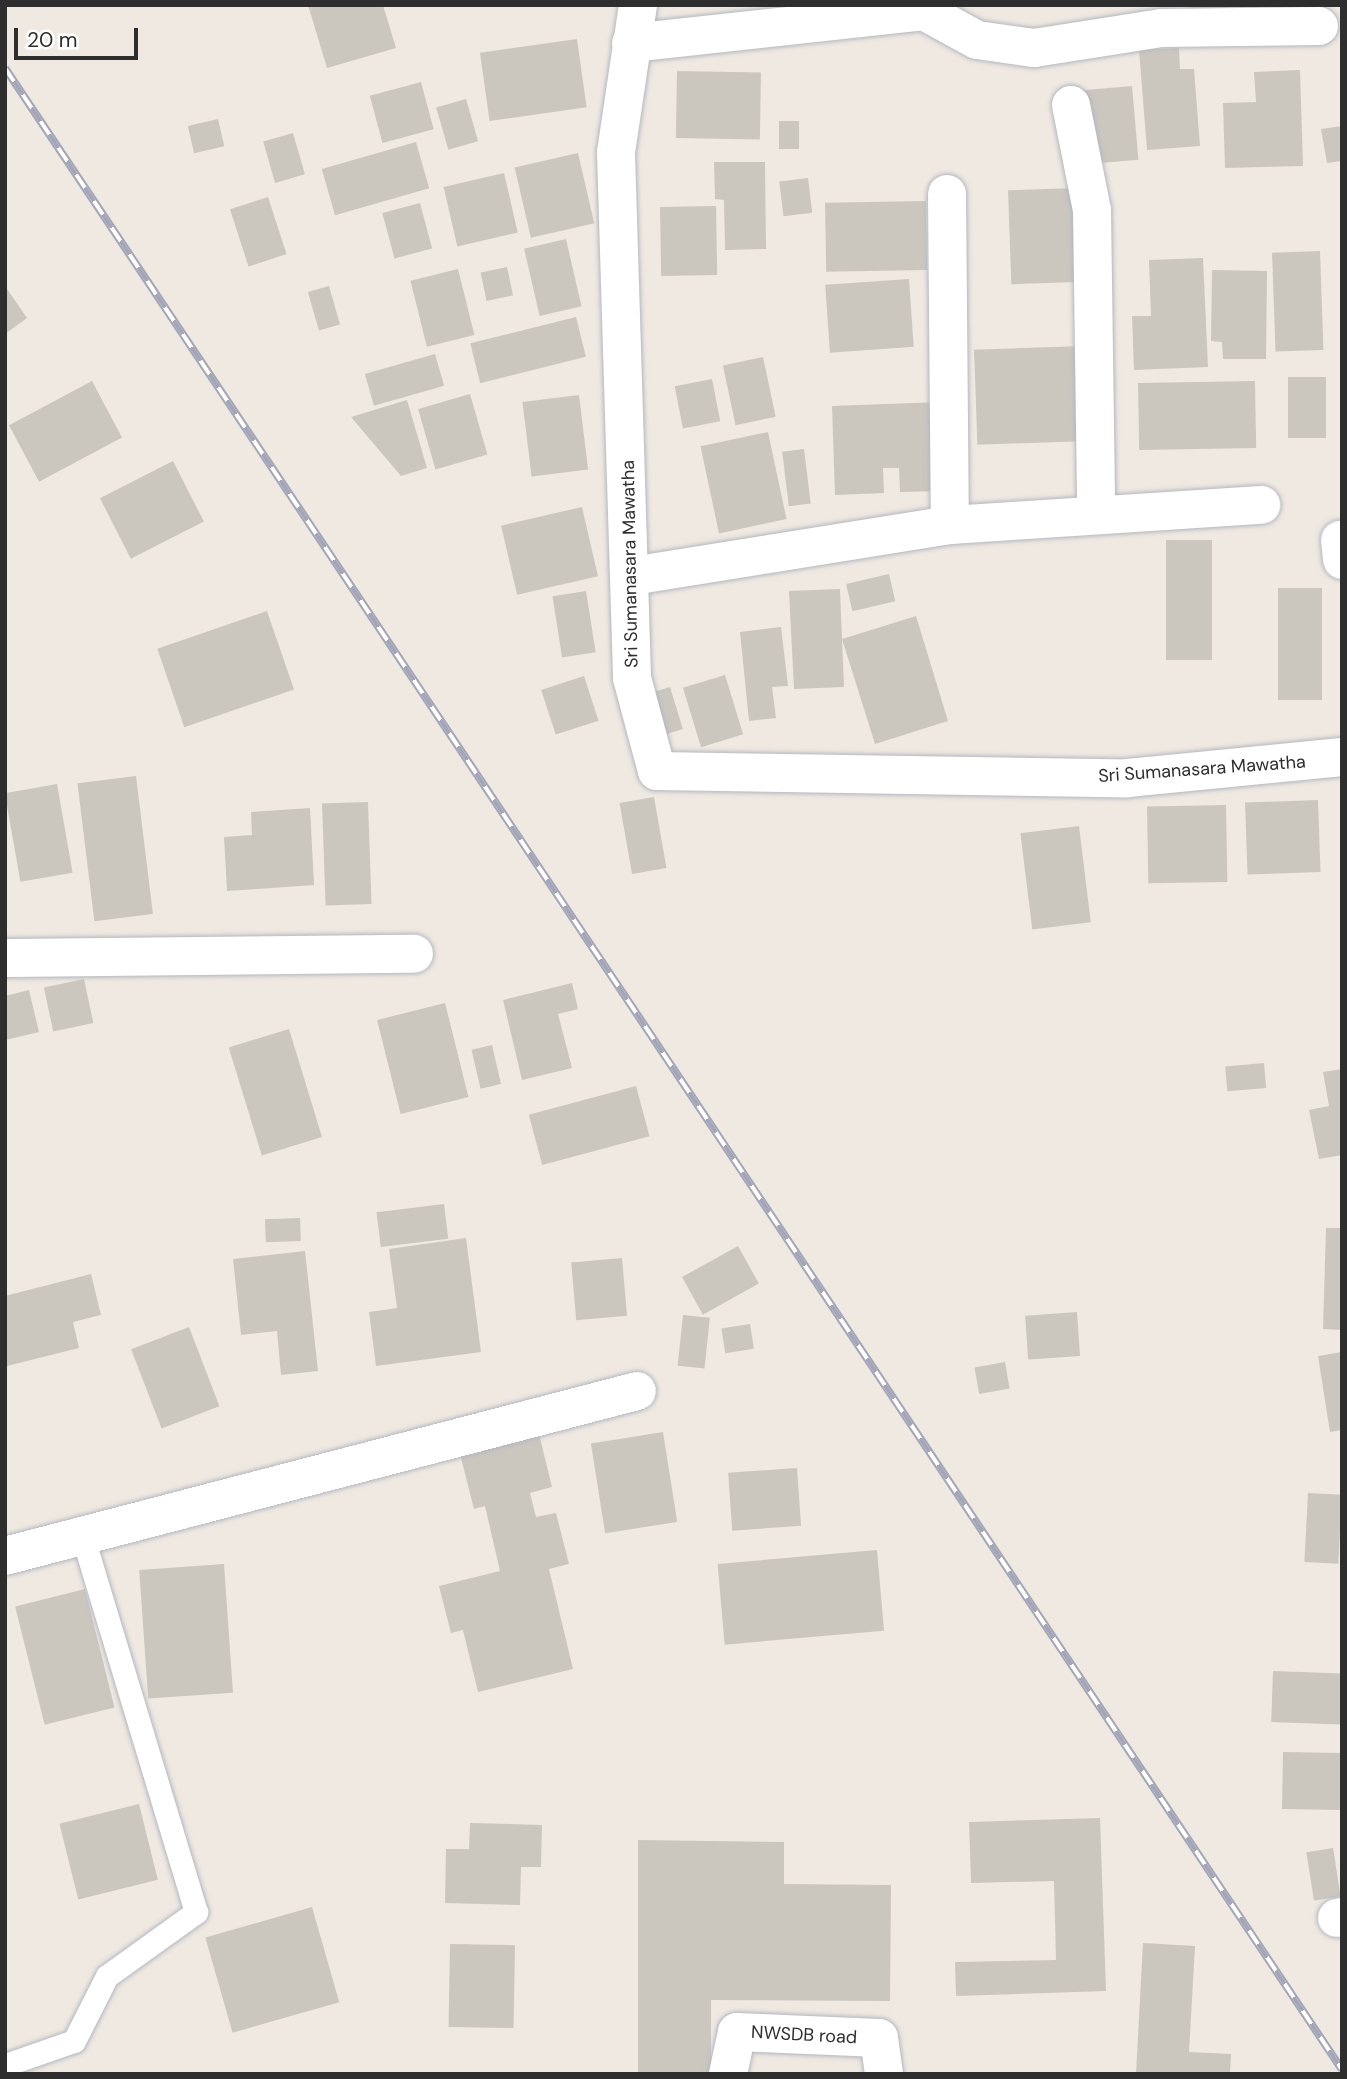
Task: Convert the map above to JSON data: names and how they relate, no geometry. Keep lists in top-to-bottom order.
{
  "streets": {
    "street": ["Sri Sumanasara Mawatha", "NWSDB road"]
  },
  "scale_bar": "20 m"
}
